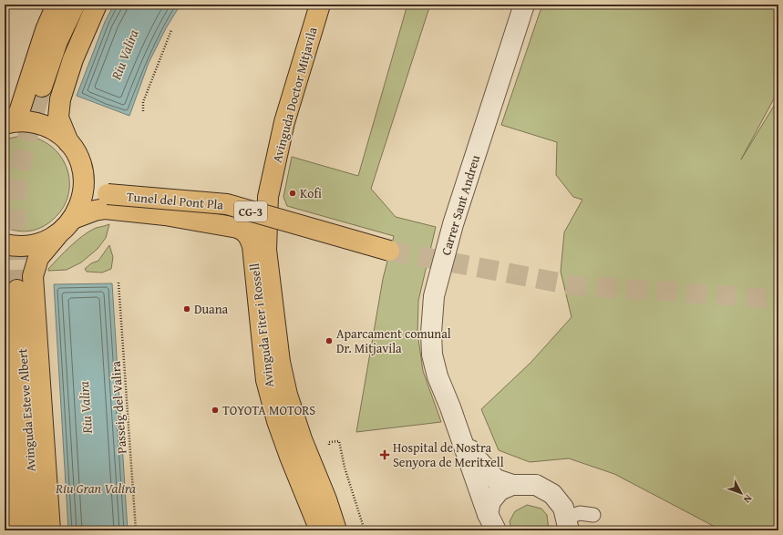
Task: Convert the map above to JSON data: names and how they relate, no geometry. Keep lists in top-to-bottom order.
{
  "streets": {
    "main road": [
      "Avinguda Doctor Mitjavila",
      "Tunel del Pont Pla",
      "CG-3",
      "Avinguda Fiter i Rossell",
      "Avinguda Esteve Albert"
    ],
    "street": ["Carrer Sant Andreu"],
    "path": ["Passeig del Valira"]
  },
  "crossings": [
    ["Avinguda Doctor Mitjavila", "Avinguda Fiter i Rossell"],
    ["Tunel del Pont Pla", "CG-3"],
    ["CG-3", "Avinguda Esteve Albert"]
  ],
  "water": ["Riu Valira", "Riu Gran Valira"],
  "places": {
    "other": [
      "Kofi",
      "Duana",
      "Aparcament comunal Dr. Mitjavila",
      "TOYOTA MOTORS"
    ],
    "health": ["Hospital de Nostra Senyora de Meritxell"]
  },
  "north": "bottom right"
}
